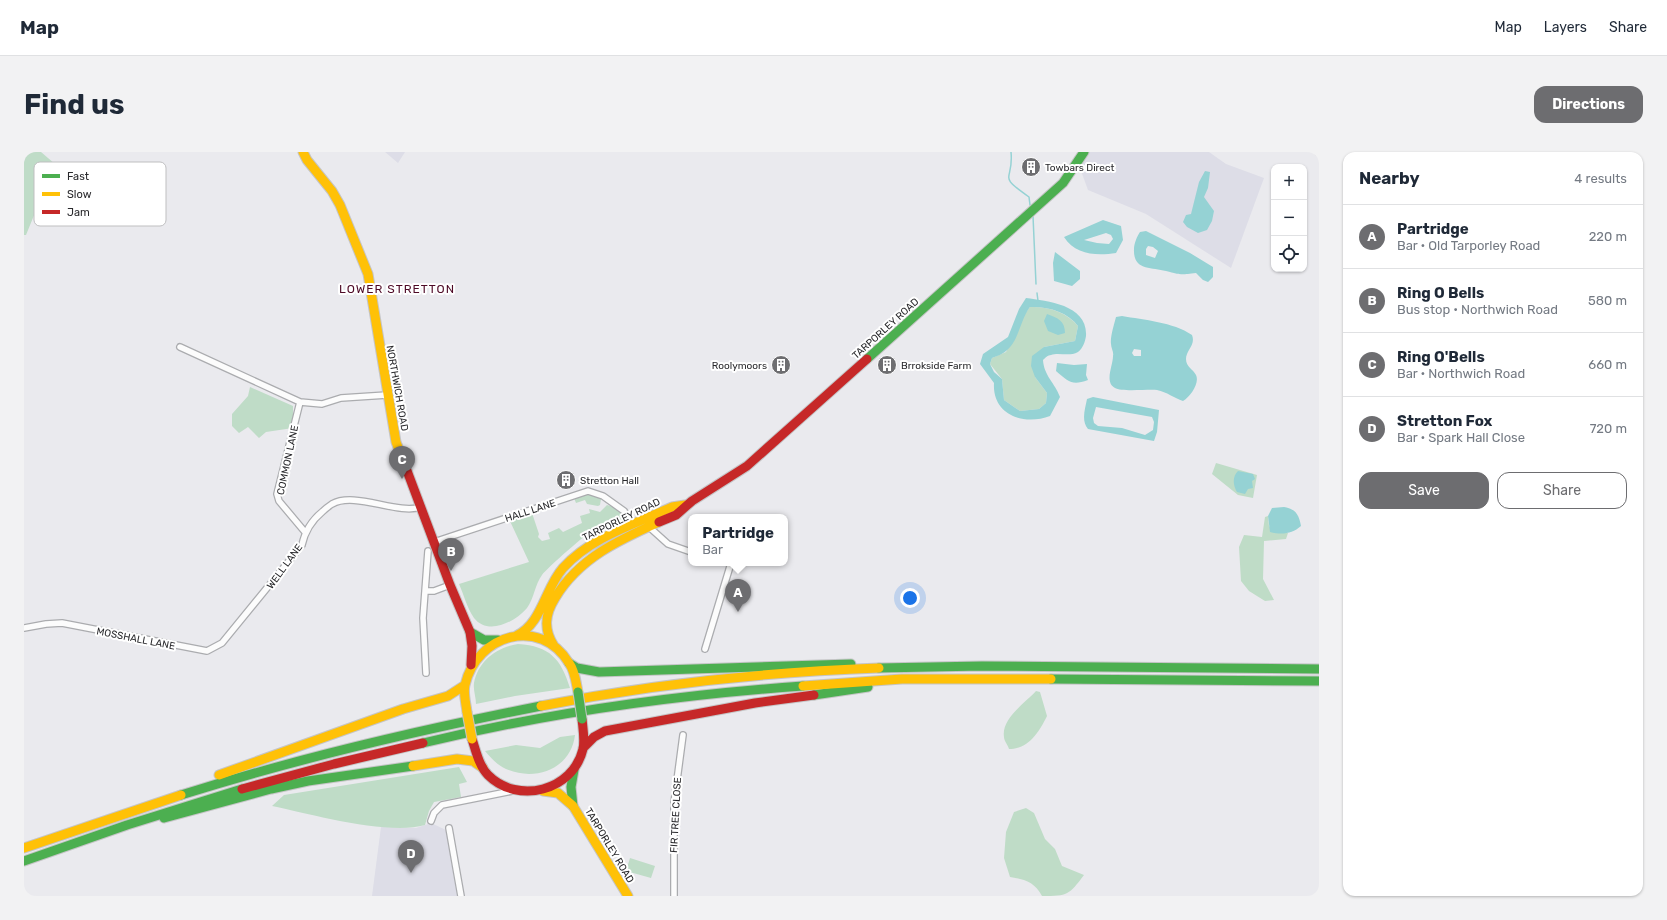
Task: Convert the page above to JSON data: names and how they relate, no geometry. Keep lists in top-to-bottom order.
{
  "streets": {
    "main road": ["TARPORLEY ROAD", "NORTHWICH ROAD"],
    "street": [
      "COMMON LANE",
      "HALL LANE",
      "WELL LANE",
      "MOSSHALL LANE",
      "FIR TREE CLOSE"
    ]
  },
  "crossings": [
    ["TARPORLEY ROAD", "NORTHWICH ROAD"],
    ["NORTHWICH ROAD", "HALL LANE"],
    ["NORTHWICH ROAD", "WELL LANE"],
    ["COMMON LANE", "WELL LANE"],
    ["WELL LANE", "MOSSHALL LANE"]
  ],
  "districts": ["LOWER STRETTON"],
  "places": {
    "building": [
      "Towbars Direct",
      "Roolymoors",
      "Brrokside Farm",
      "Stretton Hall"
    ]
  },
  "legend": ["Fast", "Slow", "Jam"],
  "page": {
    "header": "Map",
    "nav": ["Map", "Layers", "Share"],
    "buttons": [
      "Directions",
      ["Save", "Share"]
    ],
    "title": "Find us",
    "heading": ["Nearby", "4 results"],
    "map_buttons": ["+", "−"],
    "list": [
      {
        "mark": "A",
        "name": "Partridge",
        "note": "Bar · Old Tarporley Road",
        "value": "220 m"
      },
      {
        "mark": "B",
        "name": "Ring O Bells",
        "note": "Bus stop · Northwich Road",
        "value": "580 m"
      },
      {
        "mark": "C",
        "name": "Ring O'Bells",
        "note": "Bar · Northwich Road",
        "value": "660 m"
      },
      {
        "mark": "D",
        "name": "Stretton Fox",
        "note": "Bar · Spark Hall Close",
        "value": "720 m"
      }
    ],
    "pins": [
      "C",
      "B",
      "A",
      "D"
    ],
    "popup": ["Partridge", "Bar"]
  }
}
